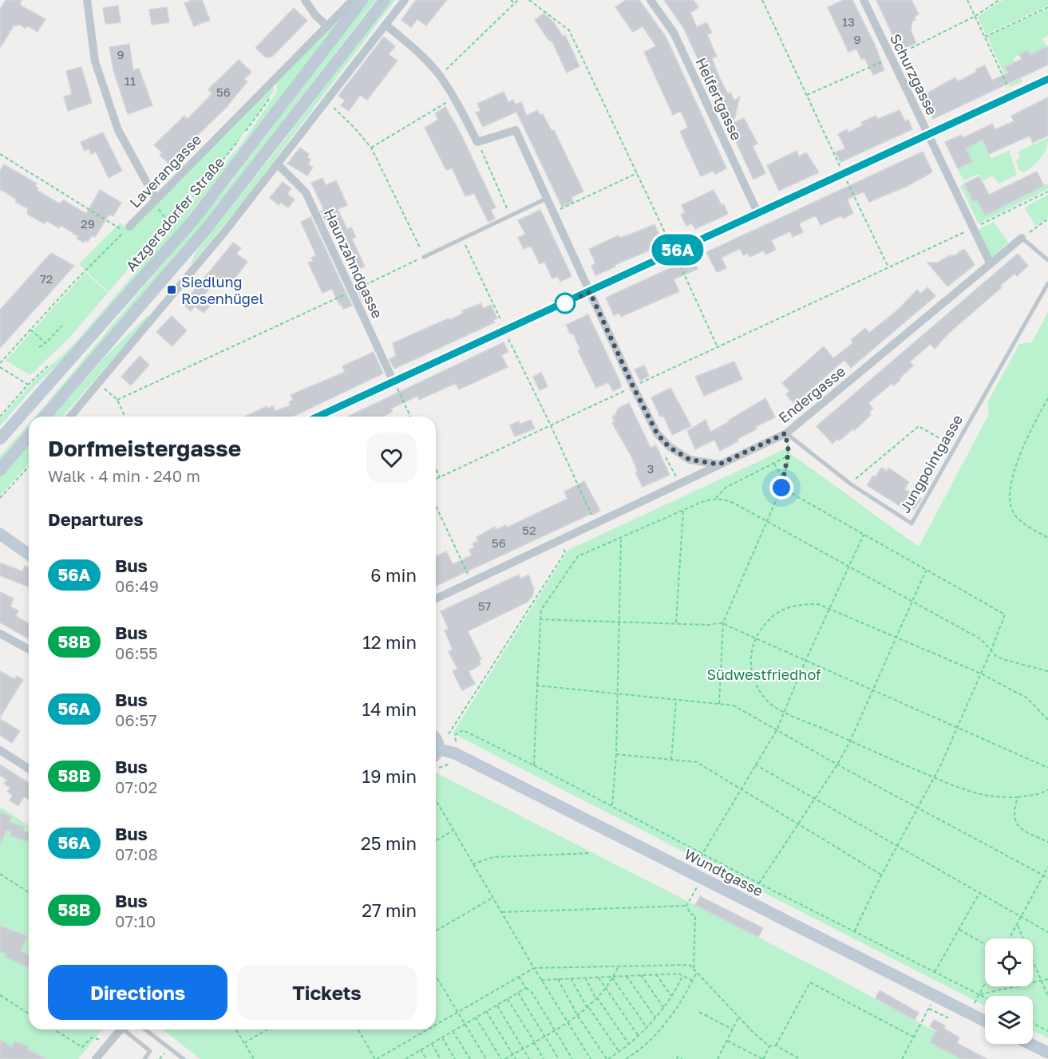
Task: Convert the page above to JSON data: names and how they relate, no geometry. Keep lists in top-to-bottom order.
{
  "streets": {
    "main road": ["Atzgersdorfer Straße", "Wundtgasse"],
    "street": [
      "Schurzgasse",
      "Helfertgasse",
      "Laverangasse",
      "Haunzahndgasse",
      "Endergasse"
    ],
    "lane": ["Jungpointgasse"]
  },
  "crossings": [
    ["Schurzgasse", "Endergasse"],
    ["Laverangasse", "Atzgersdorfer Straße"],
    ["Endergasse", "Jungpointgasse"]
  ],
  "parks": ["Südwestfriedhof"],
  "places": {
    "transit": ["Siedlung Rosenhügel"]
  },
  "lines": ["bus line 56A"],
  "house_numbers": [
    "13",
    "9",
    "9",
    "11",
    "56",
    "29",
    "72",
    "3",
    "52",
    "56",
    "57"
  ],
  "page": {
    "on_map": "56A",
    "heading": [
      ["Dorfmeistergasse", "Walk · 4 min · 240 m"],
      "Departures"
    ],
    "list": [
      {
        "mark": "56A",
        "name": "Bus",
        "note": "06:49",
        "value": "6 min"
      },
      {
        "mark": "58B",
        "name": "Bus",
        "note": "06:55",
        "value": "12 min"
      },
      {
        "mark": "56A",
        "name": "Bus",
        "note": "06:57",
        "value": "14 min"
      },
      {
        "mark": "58B",
        "name": "Bus",
        "note": "07:02",
        "value": "19 min"
      },
      {
        "mark": "56A",
        "name": "Bus",
        "note": "07:08",
        "value": "25 min"
      },
      {
        "mark": "58B",
        "name": "Bus",
        "note": "07:10",
        "value": "27 min"
      }
    ],
    "buttons": ["Directions", "Tickets"]
  }
}
